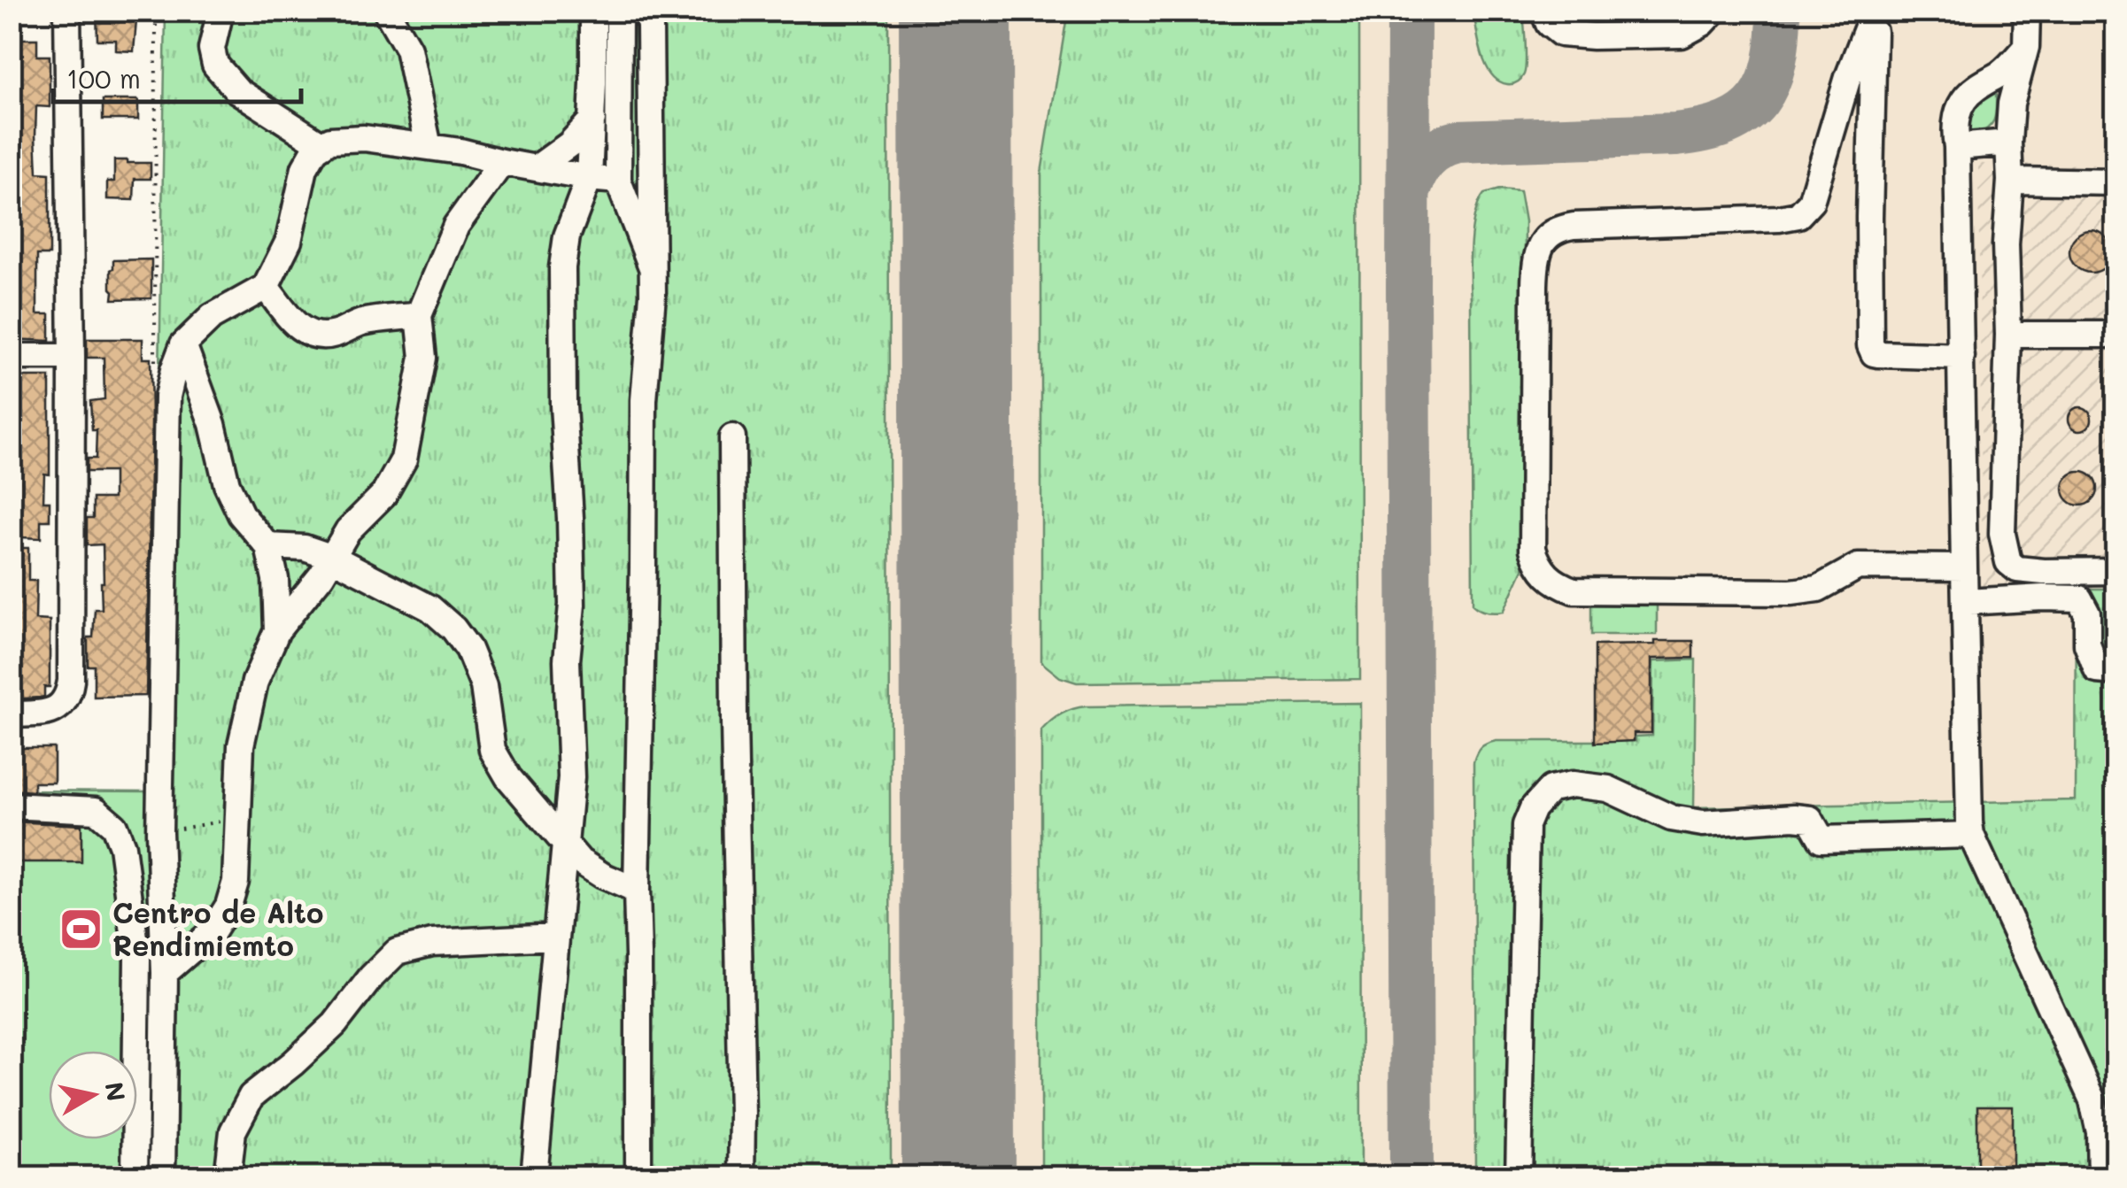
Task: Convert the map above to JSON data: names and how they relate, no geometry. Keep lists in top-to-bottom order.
{
  "places": {
    "sports": ["Centro de Alto Rendimiemto"]
  },
  "scale_bar": "100 m",
  "north": "right"
}
